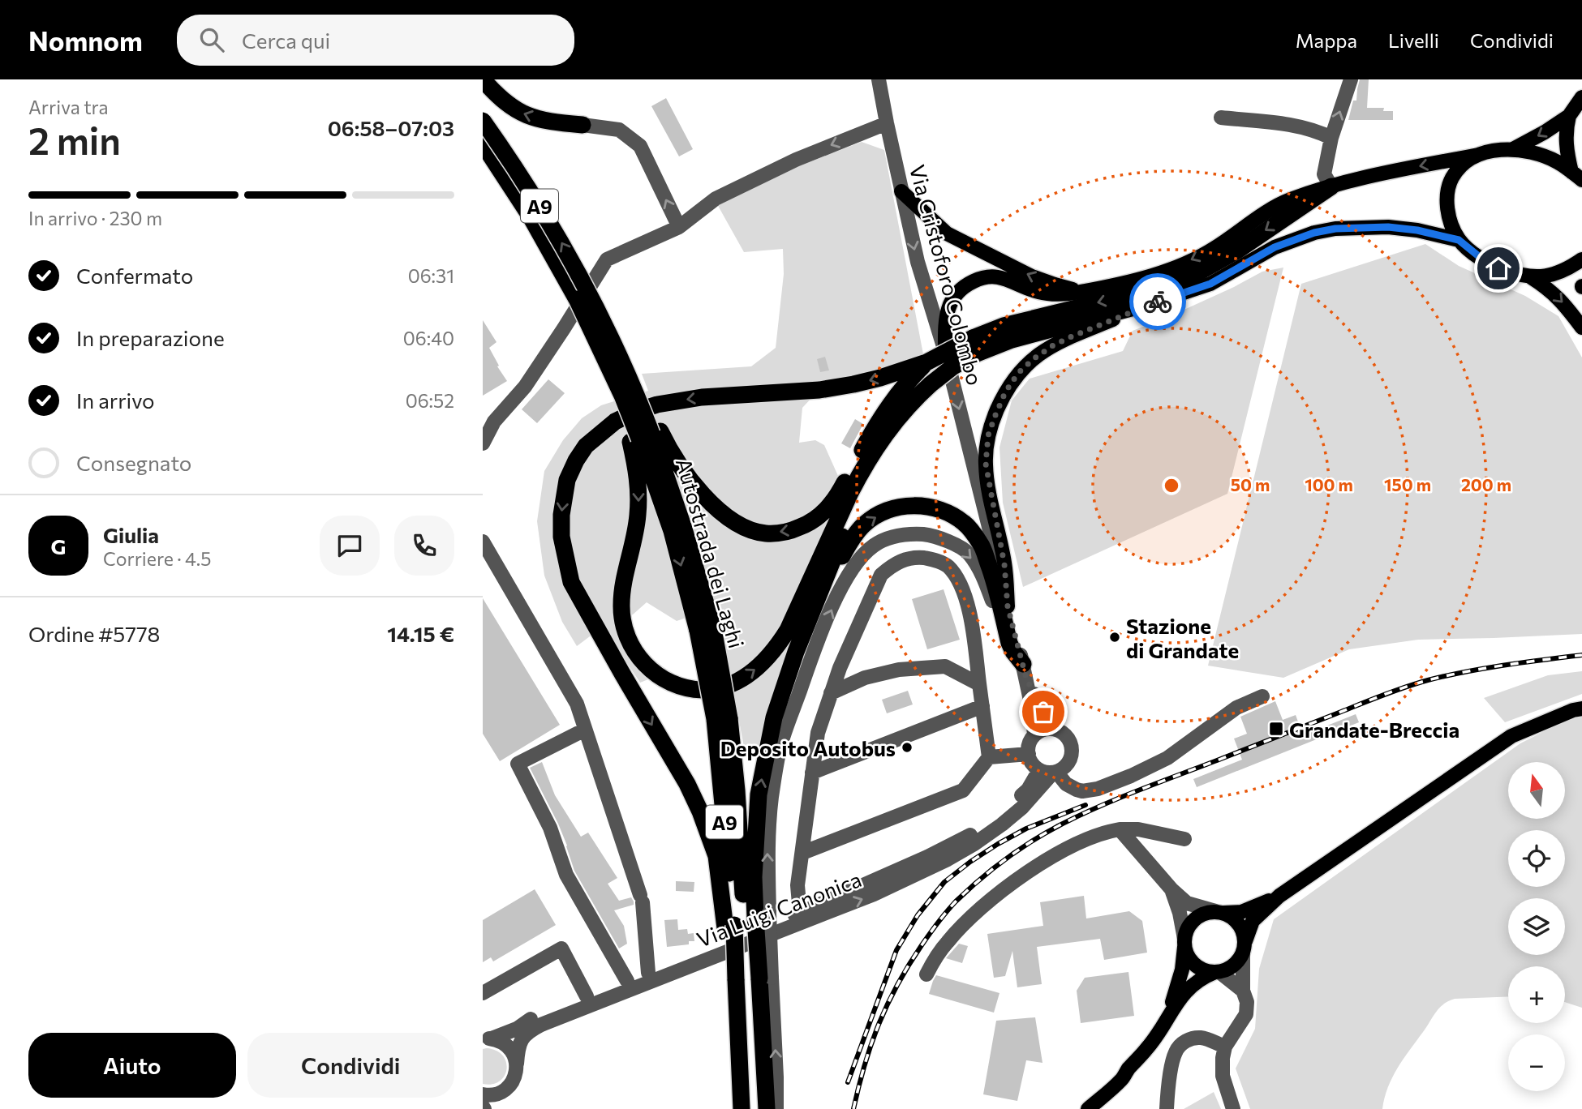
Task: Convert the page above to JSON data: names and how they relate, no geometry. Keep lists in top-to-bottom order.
{
  "streets": {
    "highway": ["A9", "Autostrada dei Laghi"],
    "street": ["Via Cristoforo Colombo", "Via Luigi Canonica"]
  },
  "crossings": [
    ["Via Cristoforo Colombo", "Via Luigi Canonica"]
  ],
  "one_way": ["Via Cristoforo Colombo"],
  "places": {
    "other": ["Stazione di Grandate", "Deposito Autobus"],
    "transit": ["Grandate-Breccia"]
  },
  "north": "top",
  "page": {
    "header": "Nomnom",
    "search": "Cerca qui",
    "nav": ["Mappa", "Livelli", "Condividi"],
    "heading": ["2 min", "Arriva tra", "06:58–07:03"],
    "panel": [
      "Giulia",
      "Corriere · 4.5",
      "Ordine #5778",
      "14.15 €"
    ],
    "bar": "In arrivo · 230 m",
    "list": [
      ["Confermato", "06:31"],
      ["In preparazione", "06:40"],
      ["In arrivo", "06:52"],
      "Consegnato"
    ],
    "round": "G",
    "map_buttons": ["+", "−"],
    "buttons": ["Aiuto", "Condividi"]
  },
  "rings": [
    "50 m",
    "100 m",
    "150 m",
    "200 m"
  ]
}
